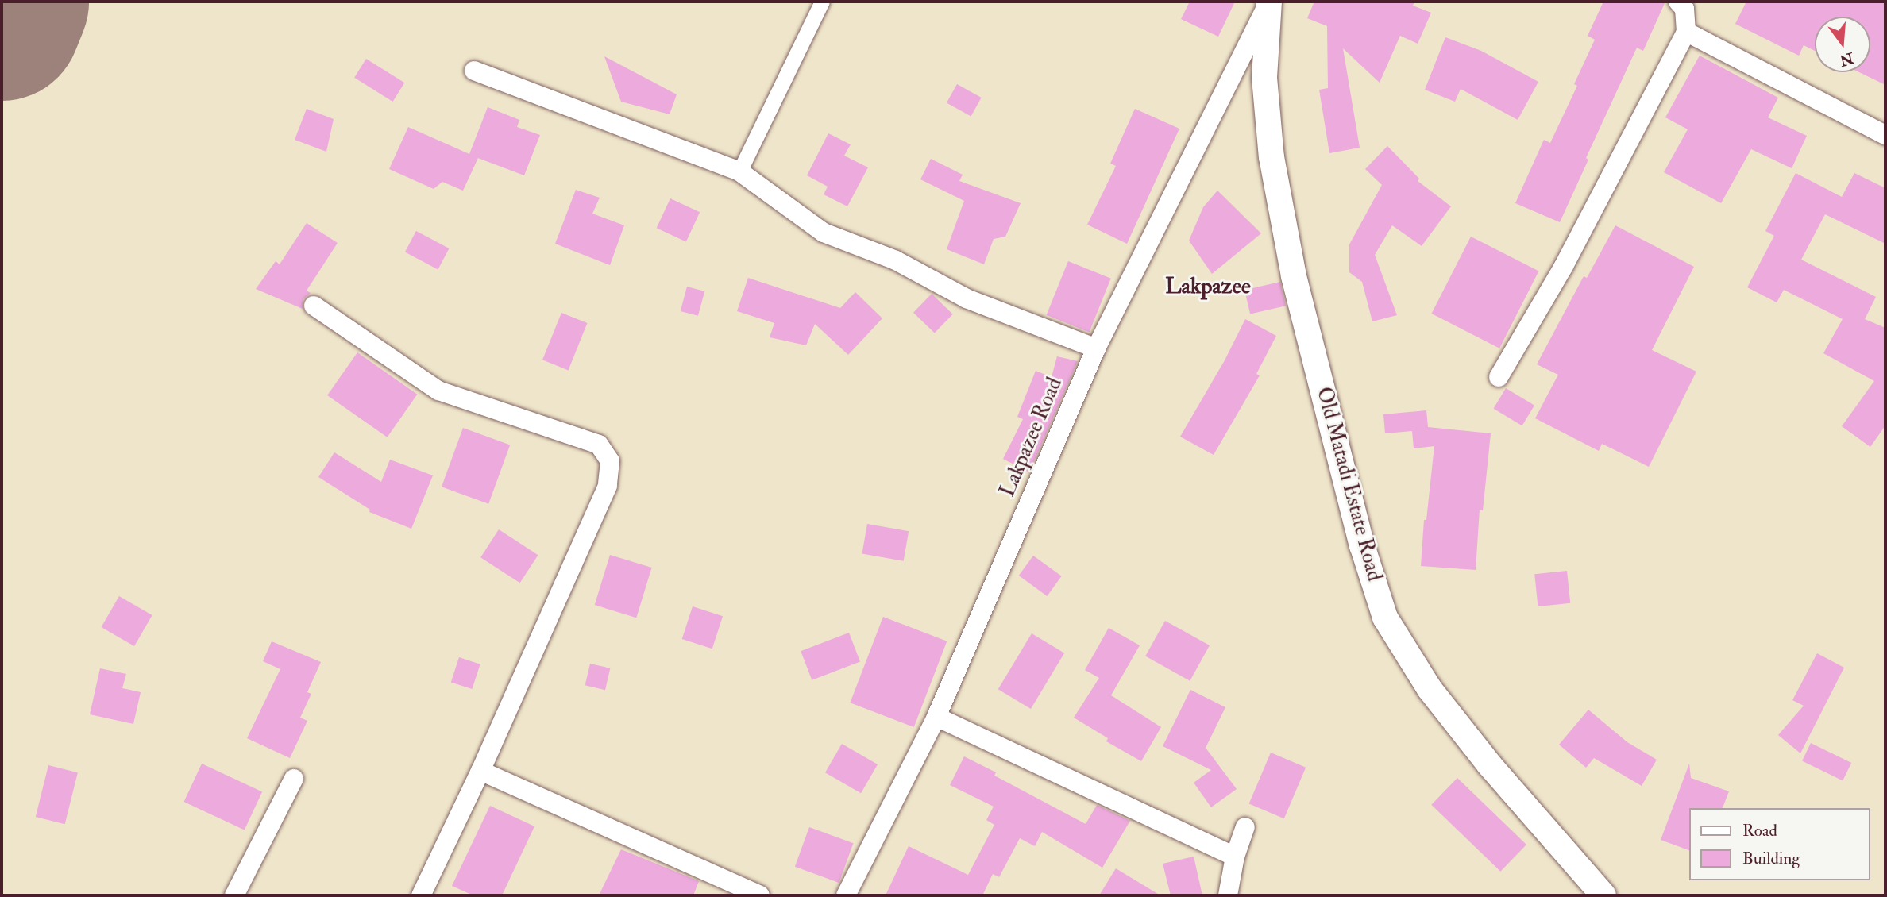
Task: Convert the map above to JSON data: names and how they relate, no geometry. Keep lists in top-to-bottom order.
{
  "streets": {
    "street": ["Lakpazee Road", "Old Matadi Estate Road"]
  },
  "crossings": [
    ["Lakpazee Road", "Old Matadi Estate Road"]
  ],
  "districts": ["Lakpazee"],
  "legend": ["Road", "Building"],
  "north": "bottom"
}
